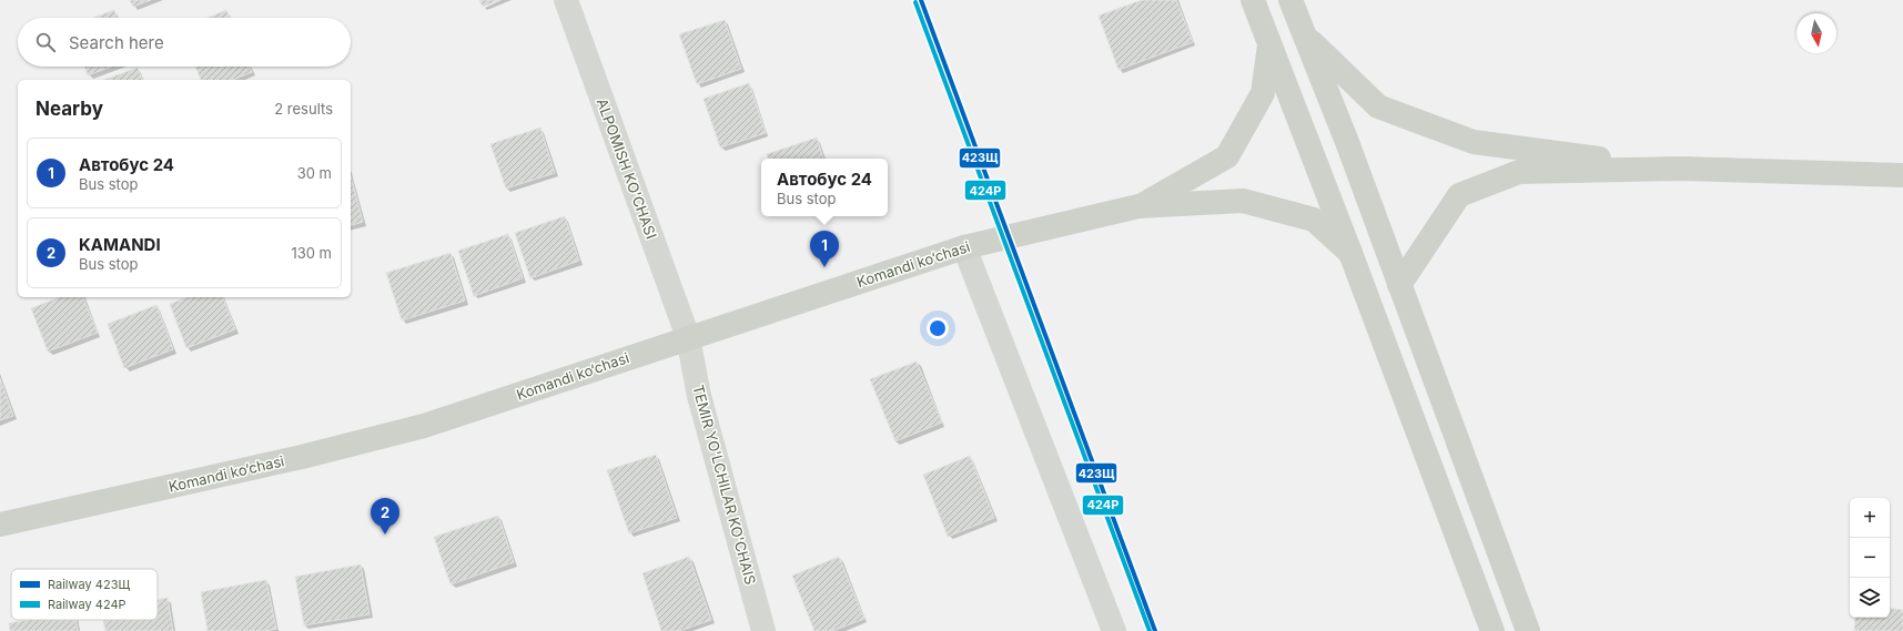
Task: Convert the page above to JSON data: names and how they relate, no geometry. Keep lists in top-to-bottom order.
{
  "streets": {
    "main road": ["Komandi ko‘chasi"],
    "street": ["ALPOMISH KO'CHASI", "TEMIR YO'LCHILAR KO'CHAIS"]
  },
  "crossings": [
    ["ALPOMISH KO'CHASI", "Komandi ko‘chasi"],
    ["ALPOMISH KO'CHASI", "TEMIR YO'LCHILAR KO'CHAIS"],
    ["Komandi ko‘chasi", "TEMIR YO'LCHILAR KO'CHAIS"]
  ],
  "lines": ["rail line 423Щ", "rail line 424Р"],
  "legend": ["Railway 423Щ", "Railway 424Р"],
  "north": "bottom",
  "page": {
    "search": "Search here",
    "heading": ["Nearby", "2 results"],
    "list": [
      {
        "mark": "1",
        "name": "Автобус 24",
        "note": "Bus stop",
        "value": "30 m"
      },
      {
        "mark": "2",
        "name": "KAMANDI",
        "note": "Bus stop",
        "value": "130 m"
      }
    ],
    "popup": ["Автобус 24", "Bus stop"],
    "pins": ["1", "2"],
    "map_buttons": ["+", "−"]
  }
}
